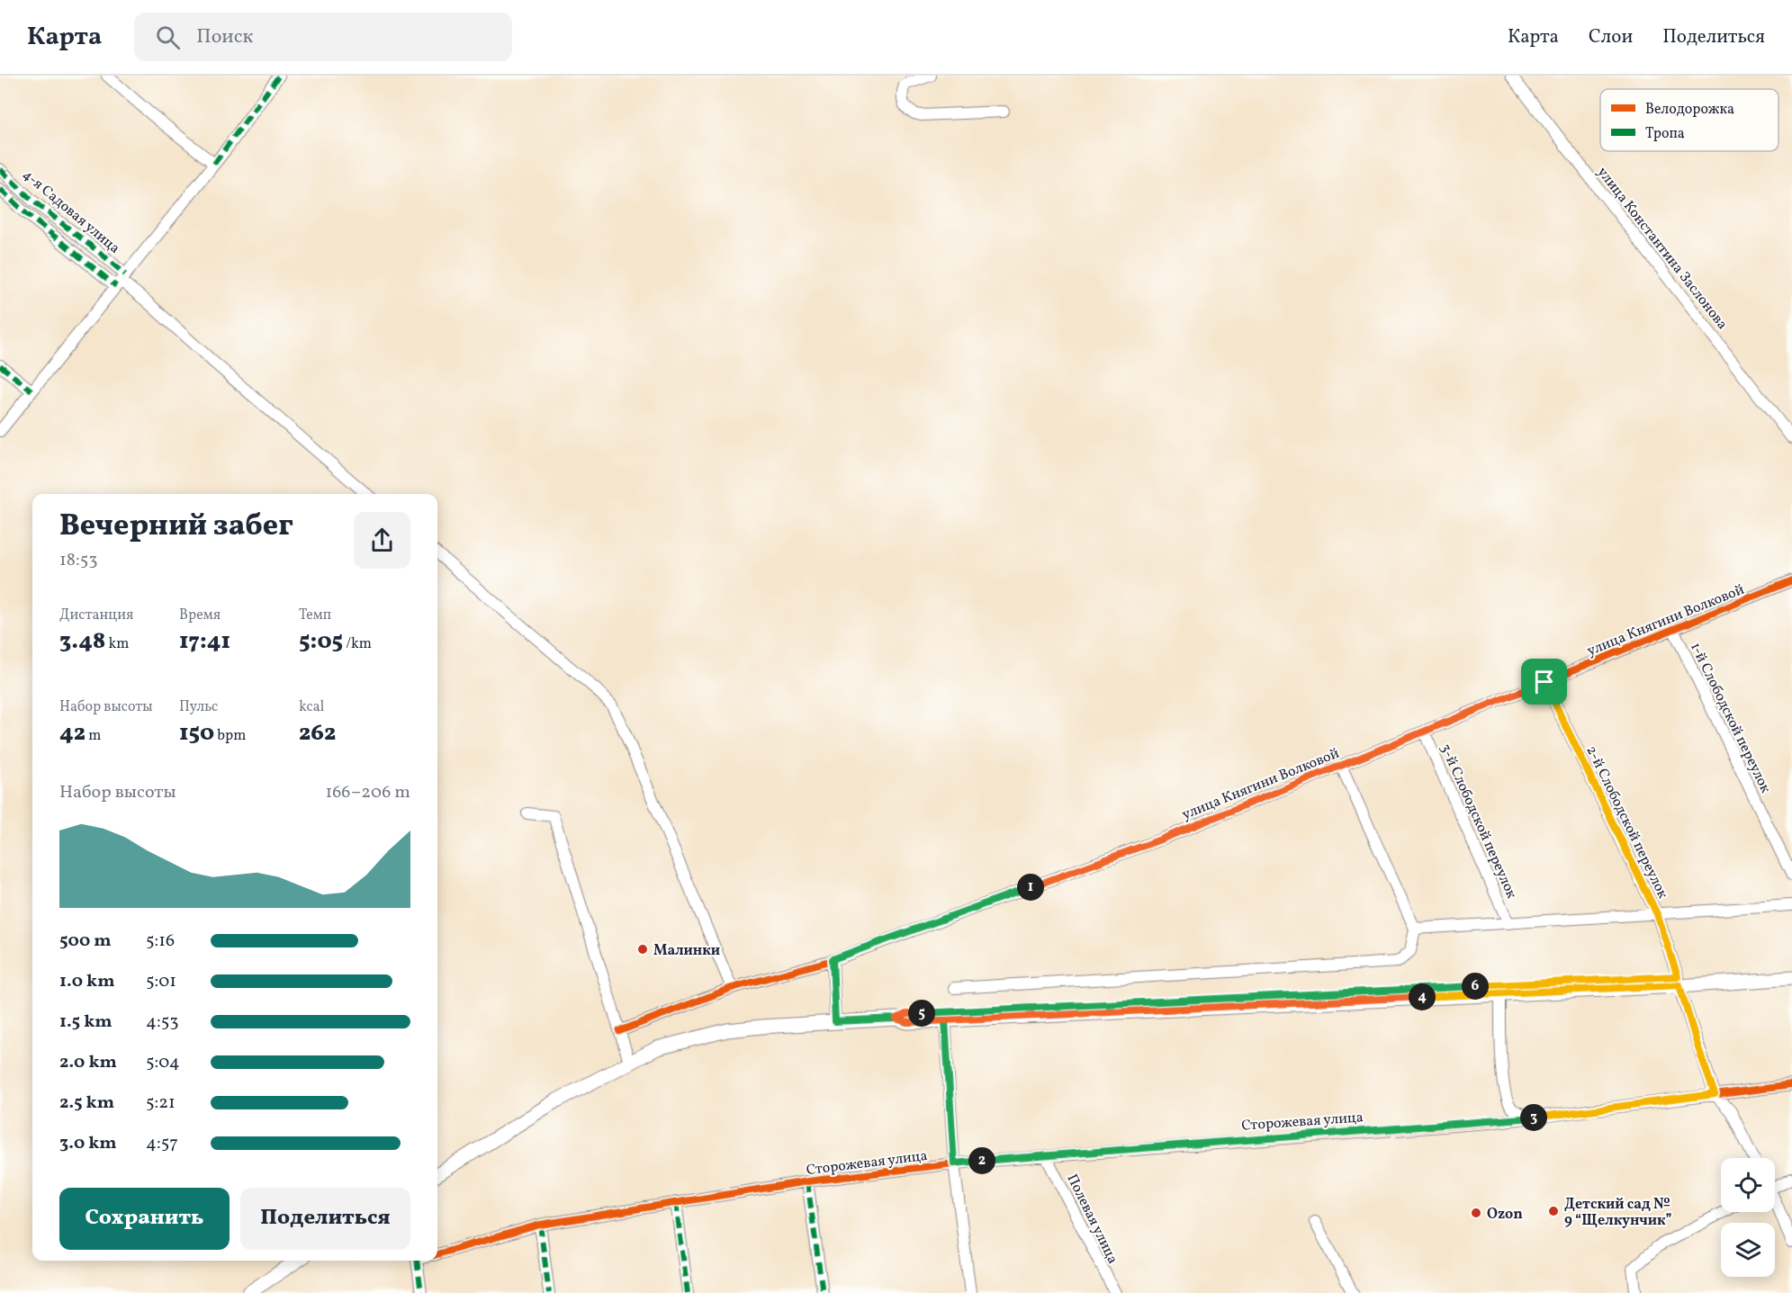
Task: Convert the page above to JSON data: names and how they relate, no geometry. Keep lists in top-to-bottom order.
{
  "streets": {
    "street": [
      "4-я Садовая улица",
      "улица Константина Заслонова",
      "улица Княгини Волковой",
      "1-й Слободской переулок",
      "3-й Слободской переулок",
      "2-й Слободской переулок",
      "Сторожевая улица",
      "Полевая улица"
    ]
  },
  "crossings": [
    ["улица Княгини Волковой", "1-й Слободской переулок"],
    ["улица Княгини Волковой", "3-й Слободской переулок"],
    ["улица Княгини Волковой", "2-й Слободской переулок"],
    ["2-й Слободской переулок", "Сторожевая улица"],
    ["Сторожевая улица", "Полевая улица"]
  ],
  "places": ["Малинки", "Детский сад № 9 “Щелкунчик”", "Ozon"],
  "legend": ["Велодорожка", "Тропа"],
  "page": {
    "header": "Карта",
    "search": "Поиск",
    "nav": ["Карта", "Слои", "Поделиться"],
    "heading": ["Вечерний забег", "18:53"],
    "stats": [
      ["Дистанция", "3.48 km"],
      ["Время", "17:41"],
      ["Темп", "5:05 /km"],
      ["Набор высоты", "42 m"],
      ["Пульс", "150 bpm"],
      ["kcal", "262"]
    ],
    "chart": ["Набор высоты", "166–206 m"],
    "pins": [
      "1",
      "6",
      "4",
      "5",
      "3",
      "2"
    ],
    "list": [
      {
        "name": "500 m",
        "note": "5:16"
      },
      {
        "name": "1.0 km",
        "note": "5:01"
      },
      {
        "name": "1.5 km",
        "note": "4:53"
      },
      {
        "name": "2.0 km",
        "note": "5:04"
      },
      {
        "name": "2.5 km",
        "note": "5:21"
      },
      {
        "name": "3.0 km",
        "note": "4:57"
      }
    ],
    "buttons": ["Сохранить", "Поделиться"]
  }
}
